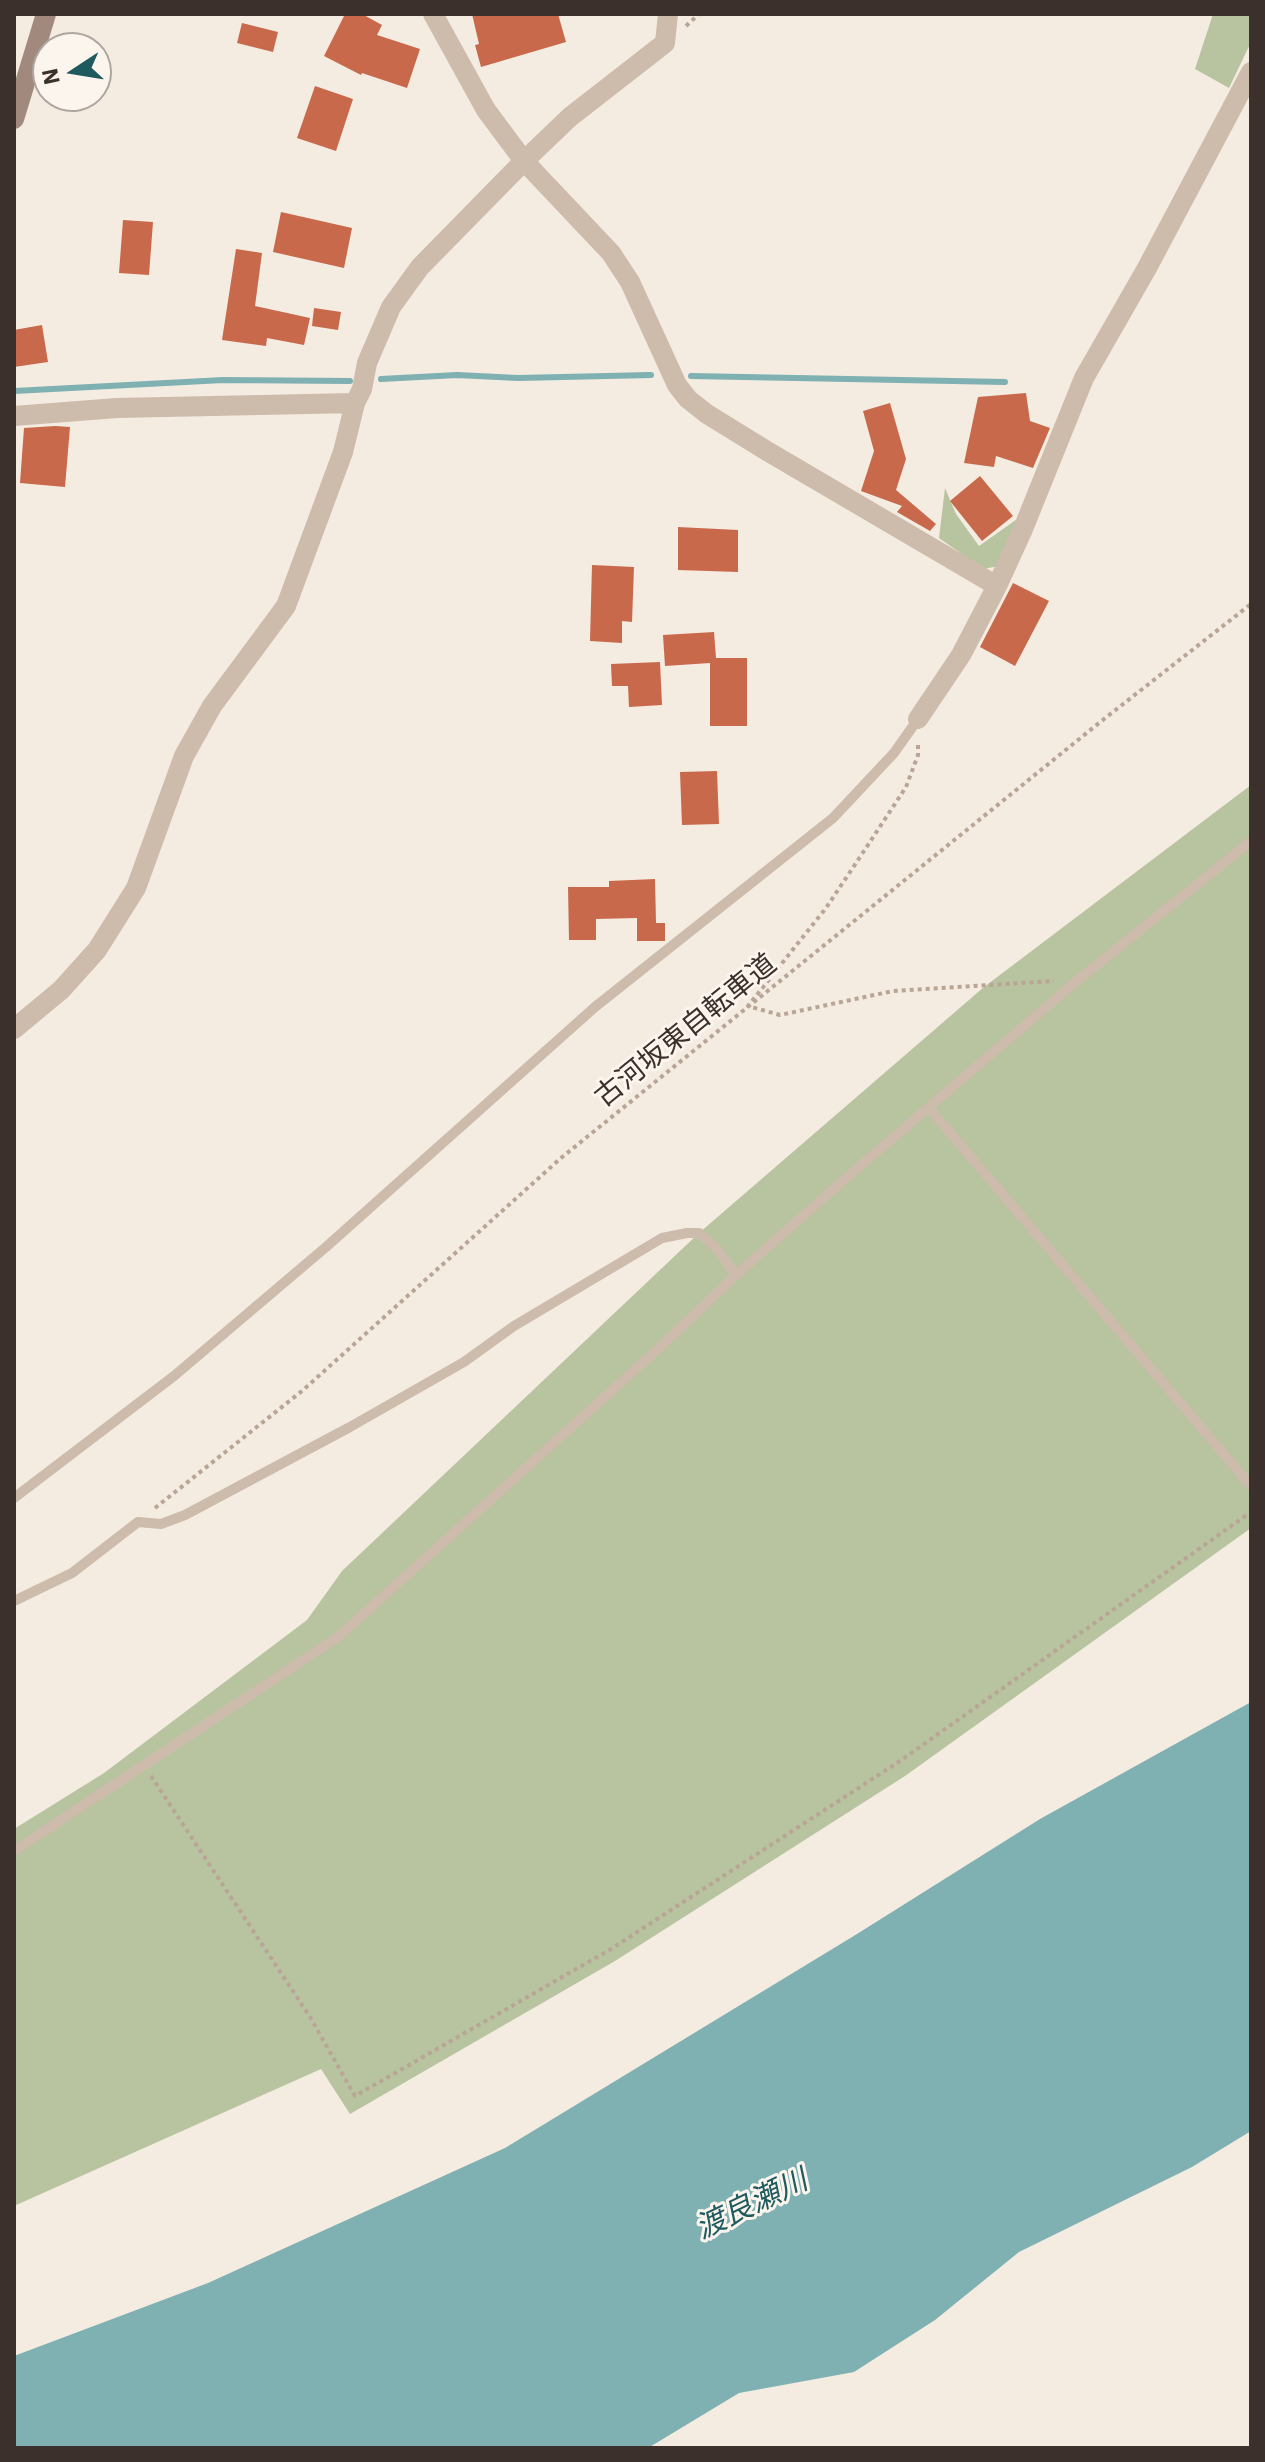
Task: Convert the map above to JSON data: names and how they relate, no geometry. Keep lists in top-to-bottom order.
{
  "streets": {
    "path": ["古河坂東自転車道"]
  },
  "water": ["渡良瀬川"],
  "north": "left"
}
